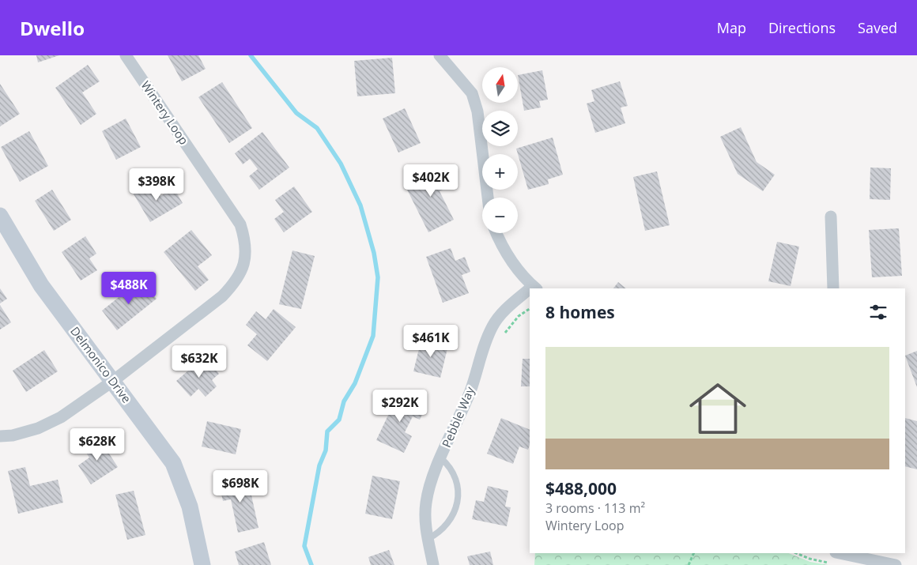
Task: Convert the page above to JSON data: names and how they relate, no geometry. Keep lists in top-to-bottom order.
{
  "streets": {
    "street": ["Wintery Loop", "Delmonico Drive", "Pebble Way"]
  },
  "crossings": [
    ["Wintery Loop", "Delmonico Drive"]
  ],
  "north": "top",
  "page": {
    "header": "Dwello",
    "nav": ["Map", "Directions", "Saved"],
    "map_buttons": ["+", "−"],
    "price": [
      "$402K",
      "$398K",
      "$488K",
      "$461K",
      "$632K",
      "$292K",
      "$628K",
      "$698K"
    ],
    "heading": "8 homes",
    "list": [
      {
        "name": "$488,000",
        "note": "3 rooms · 113 m² · Wintery Loop"
      }
    ]
  }
}
